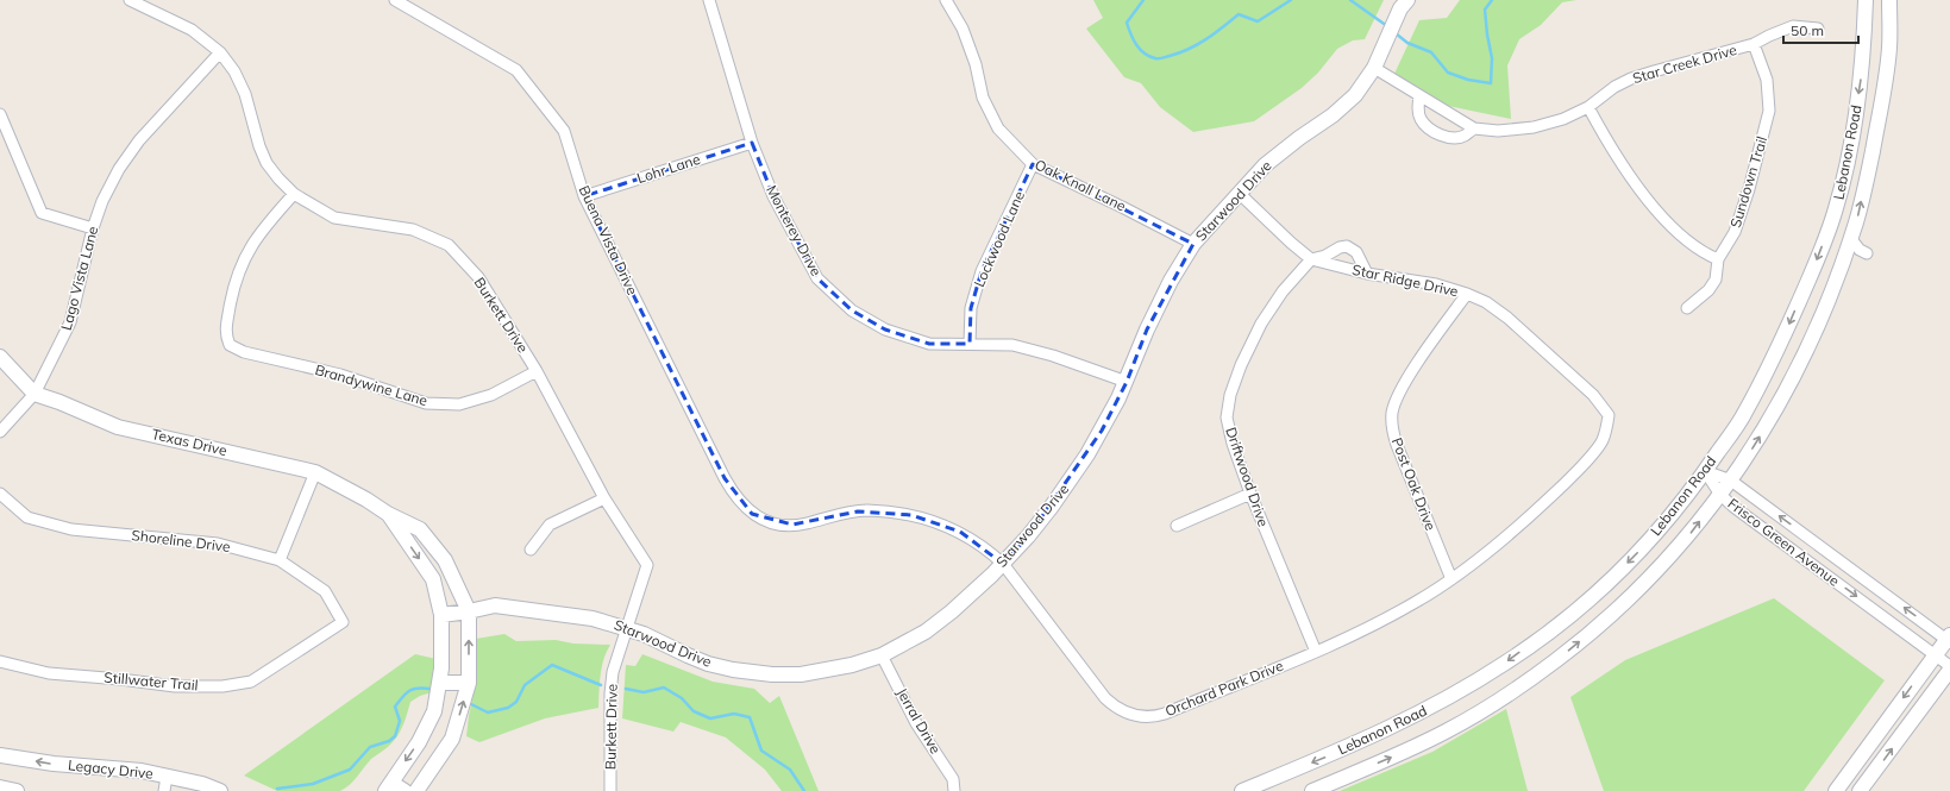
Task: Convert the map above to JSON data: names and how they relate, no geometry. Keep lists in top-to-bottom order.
{
  "streets": {
    "street": [
      "Star Creek Drive",
      "Lebanon Road",
      "Lohr Lane",
      "Sundown Trail",
      "Oak Knoll Lane",
      "Starwood Drive",
      "Monterey Drive",
      "Lockwood Lane",
      "Buena Vista Drive",
      "Lago Vista Lane",
      "Star Ridge Drive",
      "Burkett Drive",
      "Brandywine Lane",
      "Texas Drive",
      "Driftwood Drive",
      "Post Oak Drive",
      "Shoreline Drive",
      "Frisco Green Avenue",
      "Stillwater Trail",
      "Orchard Park Drive",
      "Jerral Drive",
      "Legacy Drive"
    ]
  },
  "crossings": [
    ["Star Creek Drive", "Sundown Trail"],
    ["Star Creek Drive", "Starwood Drive"],
    ["Lebanon Road", "Frisco Green Avenue"],
    ["Lohr Lane", "Monterey Drive"],
    ["Lohr Lane", "Buena Vista Drive"],
    ["Oak Knoll Lane", "Starwood Drive"],
    ["Oak Knoll Lane", "Lockwood Lane"],
    ["Starwood Drive", "Monterey Drive"],
    ["Starwood Drive", "Star Ridge Drive"],
    ["Starwood Drive", "Burkett Drive"],
    ["Starwood Drive", "Texas Drive"],
    ["Starwood Drive", "Orchard Park Drive"],
    ["Starwood Drive", "Jerral Drive"],
    ["Monterey Drive", "Lockwood Lane"],
    ["Buena Vista Drive", "Orchard Park Drive"],
    ["Lago Vista Lane", "Burkett Drive"],
    ["Lago Vista Lane", "Texas Drive"],
    ["Star Ridge Drive", "Driftwood Drive"],
    ["Star Ridge Drive", "Post Oak Drive"],
    ["Star Ridge Drive", "Orchard Park Drive"],
    ["Burkett Drive", "Brandywine Lane"],
    ["Driftwood Drive", "Orchard Park Drive"],
    ["Post Oak Drive", "Orchard Park Drive"],
    ["Shoreline Drive", "Stillwater Trail"]
  ],
  "one_way": ["Legacy Drive"],
  "scale_bar": "50 m"
}
